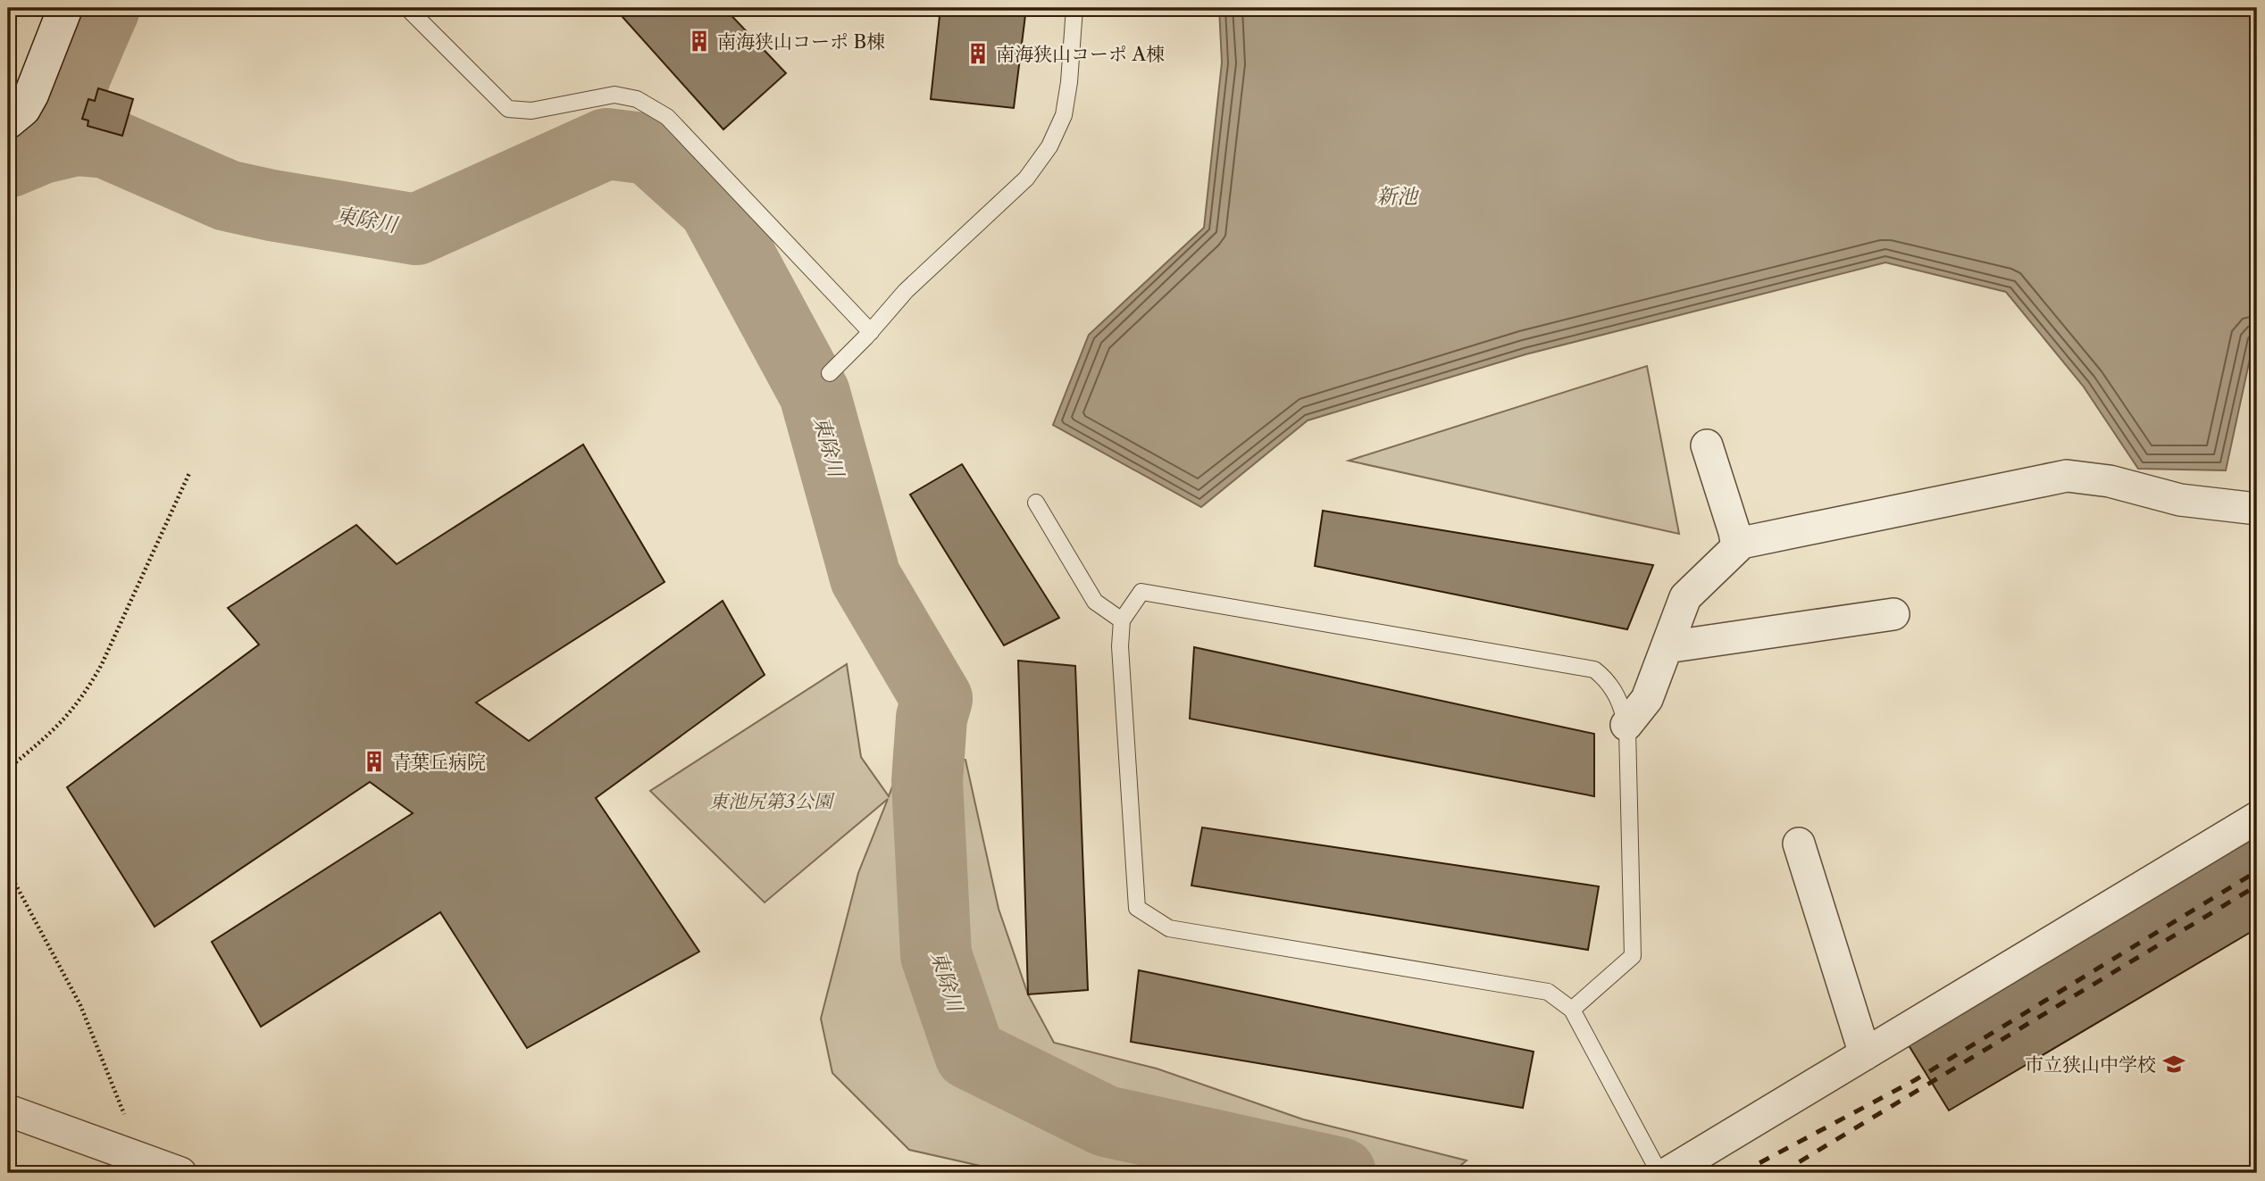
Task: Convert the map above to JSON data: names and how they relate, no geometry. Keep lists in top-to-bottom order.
{
  "water": ["新池", "東除川"],
  "parks": ["東池尻第3公園"],
  "places": {
    "building": ["南海狭山コーポ B棟", "南海狭山コーポ A棟", "青葉丘病院"],
    "school or university": ["市立狭山中学校"]
  }
}
